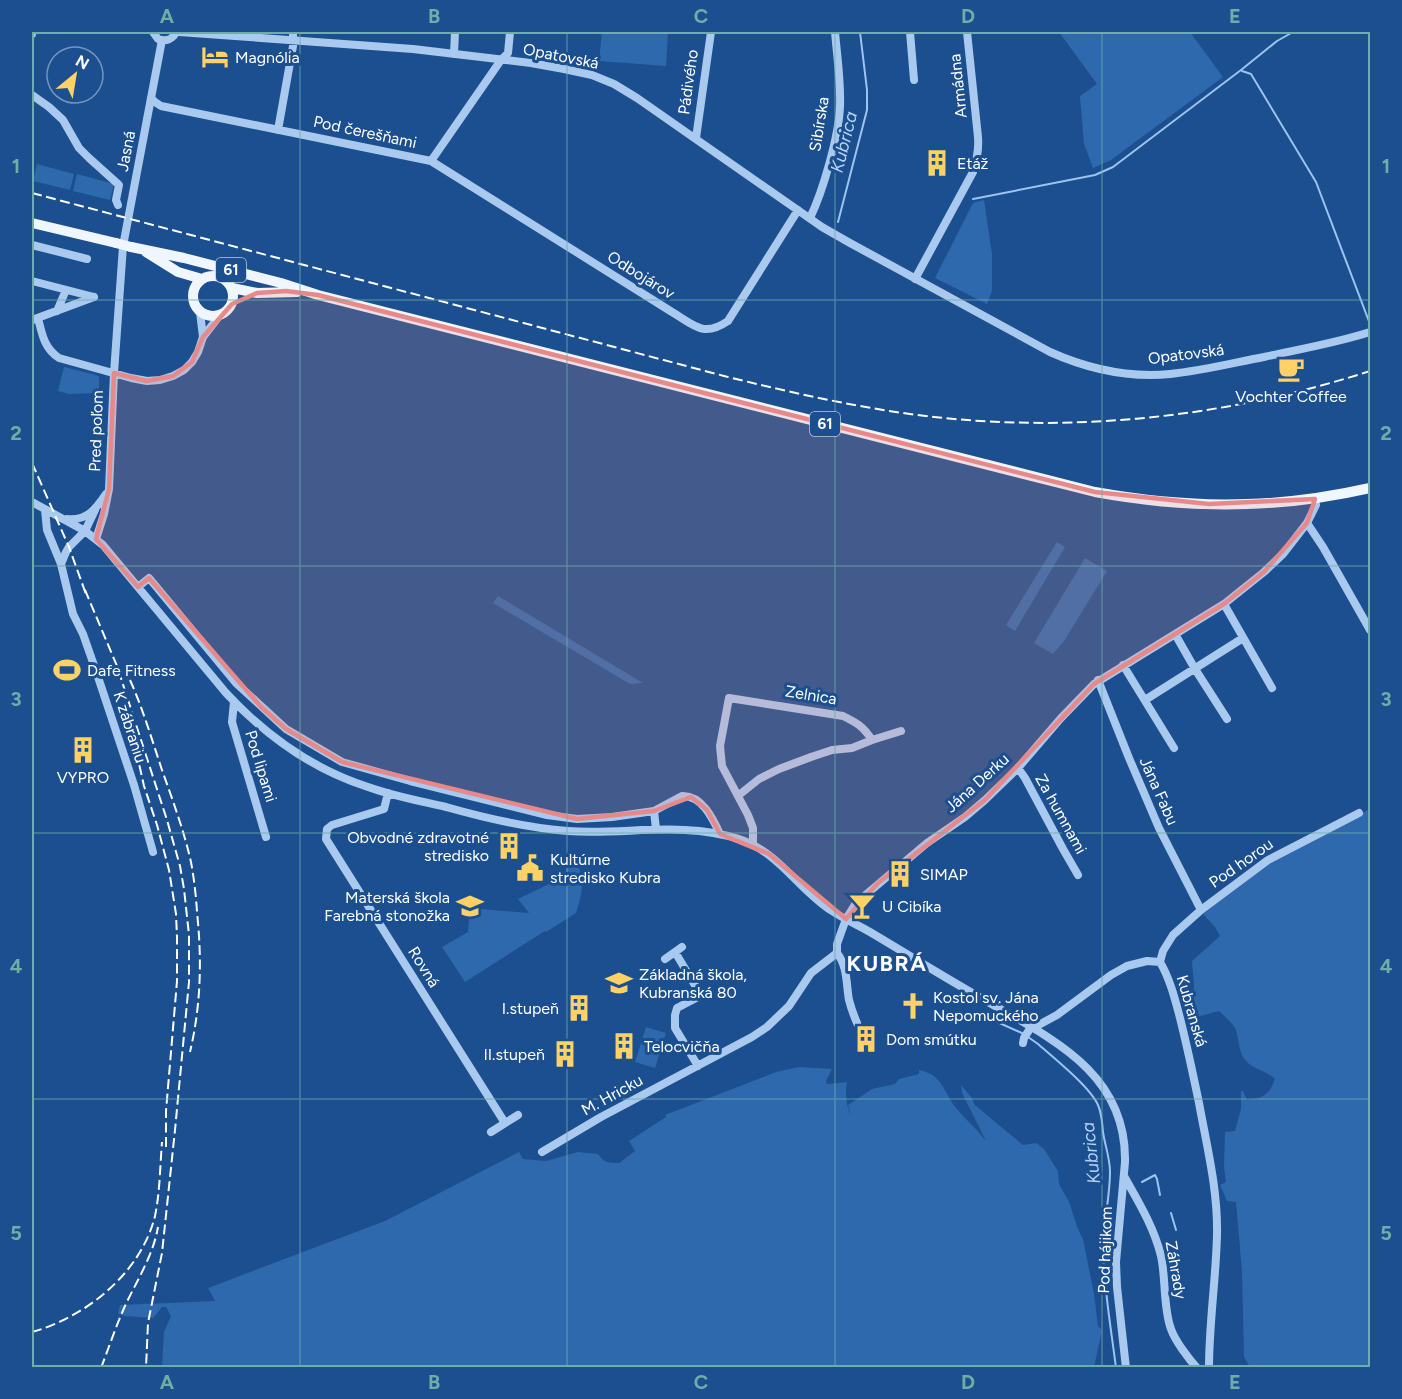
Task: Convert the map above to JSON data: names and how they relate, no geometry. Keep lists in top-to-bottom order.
{
  "streets": {
    "main road": ["61"],
    "street": [
      "Opatovská",
      "Pádivého",
      "Armádna",
      "Sibírska",
      "Pod čerešňami",
      "Jasná",
      "Odbojárov",
      "Pred poľom",
      "Zelnica",
      "K zábraniu",
      "Pod lipami",
      "Jána Derku",
      "Jána Fabu",
      "Za humnami",
      "Pod horou",
      "Rovná",
      "Kubranská",
      "M. Hricku",
      "Pod hájikom",
      "Záhrady"
    ]
  },
  "crossings": [
    ["Opatovská", "Pádivého"],
    ["Opatovská", "Armádna"],
    ["Opatovská", "Sibírska"],
    ["Opatovská", "Pod čerešňami"],
    ["Opatovská", "Odbojárov"],
    ["Pod čerešňami", "Jasná"],
    ["Pod čerešňami", "Odbojárov"],
    ["Jasná", "Pred poľom"],
    ["61", "Pred poľom"],
    ["61", "Jána Derku"],
    ["Pred poľom", "K zábraniu"],
    ["Jána Derku", "Jána Fabu"],
    ["Jána Derku", "Za humnami"],
    ["Jána Fabu", "Pod horou"],
    ["Pod horou", "Kubranská"],
    ["Kubranská", "Pod hájikom"],
    ["Pod hájikom", "Záhrady"]
  ],
  "districts": ["KUBRÁ"],
  "water": ["Kubrica"],
  "places": {
    "hotel": ["Magnólia"],
    "building": [
      "Etáž",
      "VYPRO",
      "Obvodné zdravotné stredisko",
      "SIMAP",
      "I.stupeň",
      "Dom smútku",
      "Telocvičňa",
      "II.stupeň"
    ],
    "cafe": ["Vochter Coffee"],
    "sports": ["Dafe Fitness"],
    "public building": ["Kultúrne stredisko Kubra"],
    "school or university": ["Materská škola Farebná stonožka", "Základná škola, Kubranská 80"],
    "bar": ["U Cibíka"],
    "church": ["Kostol sv. Jána Nepomuckého"]
  },
  "north": "top right",
  "grid": {
    "columns": [
      "A",
      "B",
      "C",
      "D",
      "E"
    ],
    "rows": [
      "1",
      "2",
      "3",
      "4",
      "5"
    ]
  }
}
